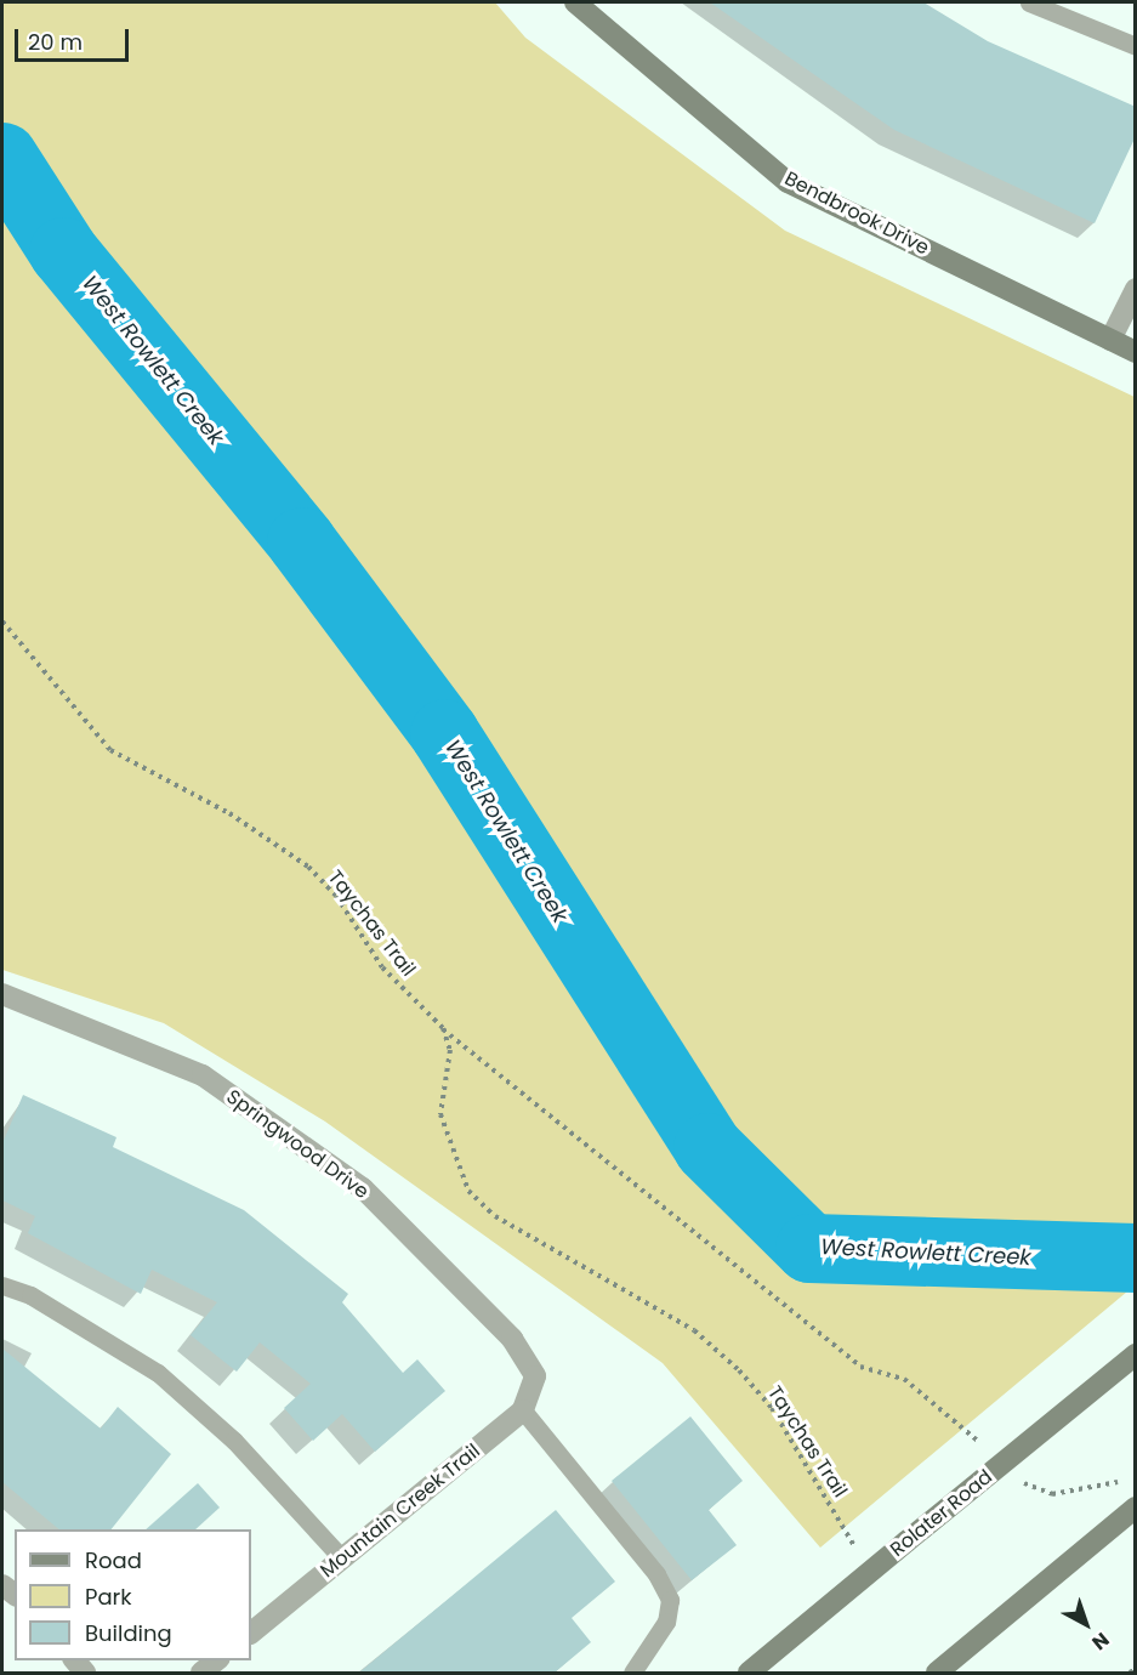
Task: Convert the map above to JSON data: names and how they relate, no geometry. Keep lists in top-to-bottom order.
{
  "streets": {
    "main road": ["Bendbrook Drive", "Rolater Road"],
    "street": ["Springwood Drive", "Mountain Creek Trail"],
    "path": ["Taychas Trail"]
  },
  "crossings": [
    ["Springwood Drive", "Mountain Creek Trail"]
  ],
  "water": ["West Rowlett Creek"],
  "legend": ["Road", "Park", "Building"],
  "scale_bar": "20 m",
  "north": "bottom right"
}
